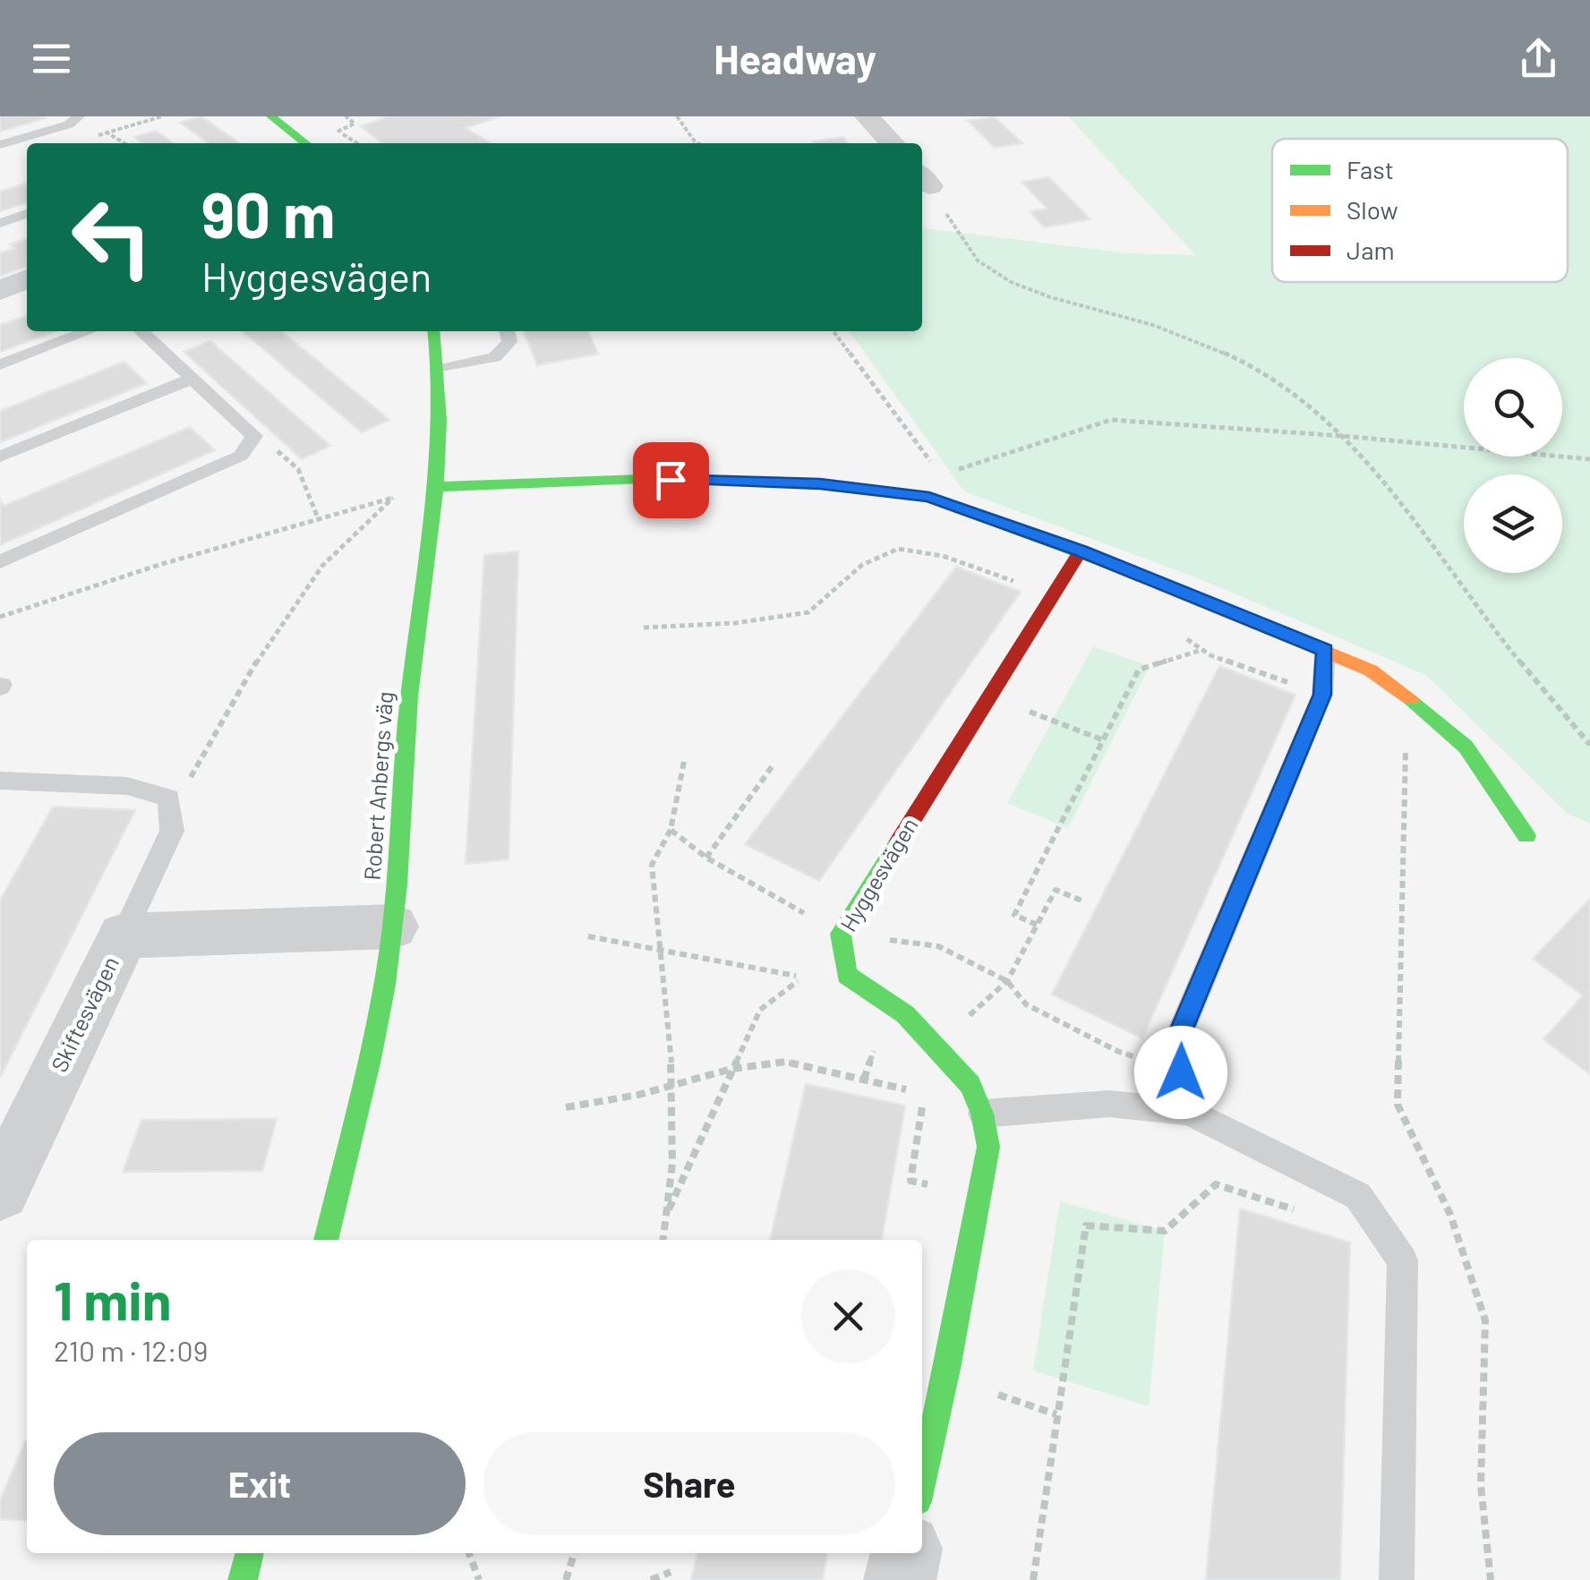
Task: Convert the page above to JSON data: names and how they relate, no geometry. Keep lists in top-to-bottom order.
{
  "streets": {
    "street": ["Robert Anbergs väg", "Hyggesvägen", "Skiftesvägen"]
  },
  "crossings": [
    ["Robert Anbergs väg", "Skiftesvägen"]
  ],
  "legend": ["Fast", "Slow", "Jam"],
  "page": {
    "header": "Headway",
    "turn": ["90 m", "Hyggesvägen"],
    "heading": ["1 min", "210 m · 12:09"],
    "buttons": ["Exit", "Share"]
  }
}
